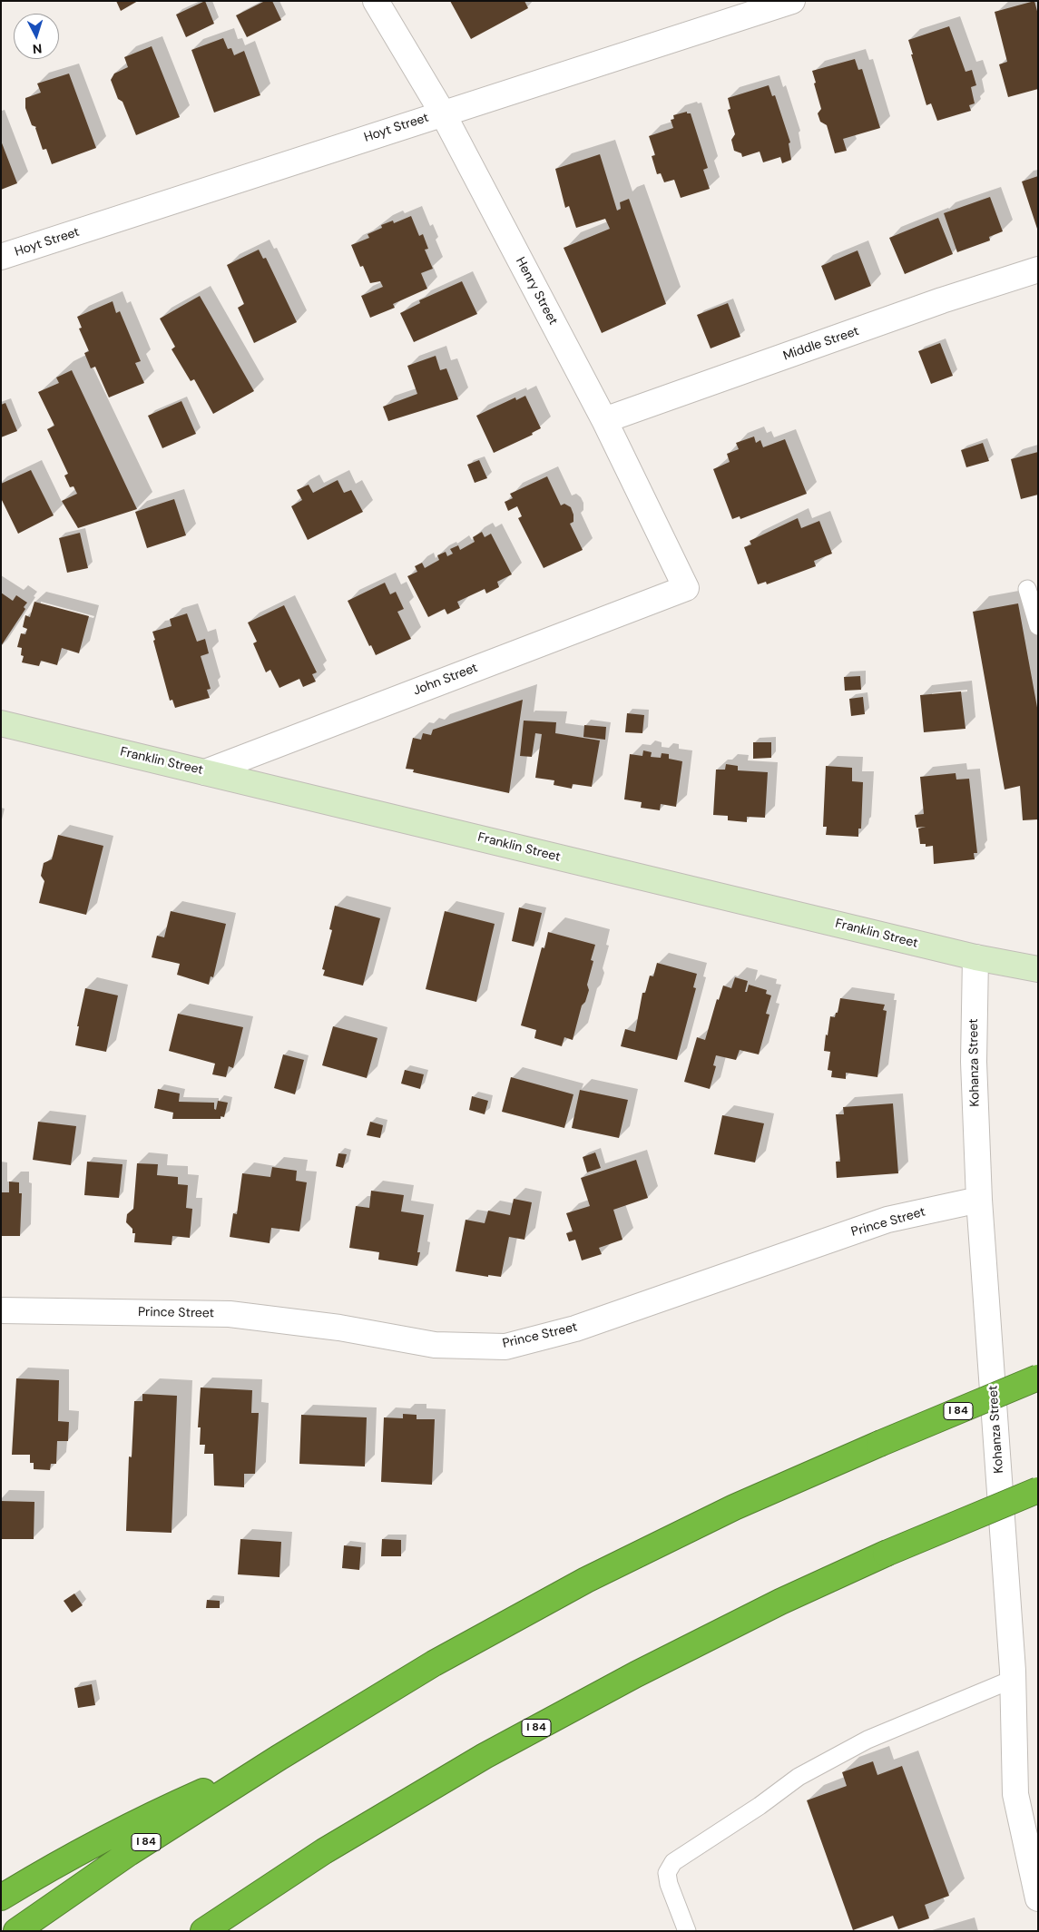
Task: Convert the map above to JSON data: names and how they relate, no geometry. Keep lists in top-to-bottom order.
{
  "streets": {
    "highway": ["I 84"],
    "main road": ["Franklin Street"],
    "street": [
      "Hoyt Street",
      "Henry Street",
      "Middle Street",
      "John Street",
      "Kohanza Street",
      "Prince Street"
    ]
  },
  "crossings": [
    ["Hoyt Street", "Henry Street"],
    ["Henry Street", "Middle Street"],
    ["Henry Street", "John Street"],
    ["John Street", "Franklin Street"],
    ["Franklin Street", "Kohanza Street"],
    ["Kohanza Street", "Prince Street"]
  ],
  "north": "bottom"
}
